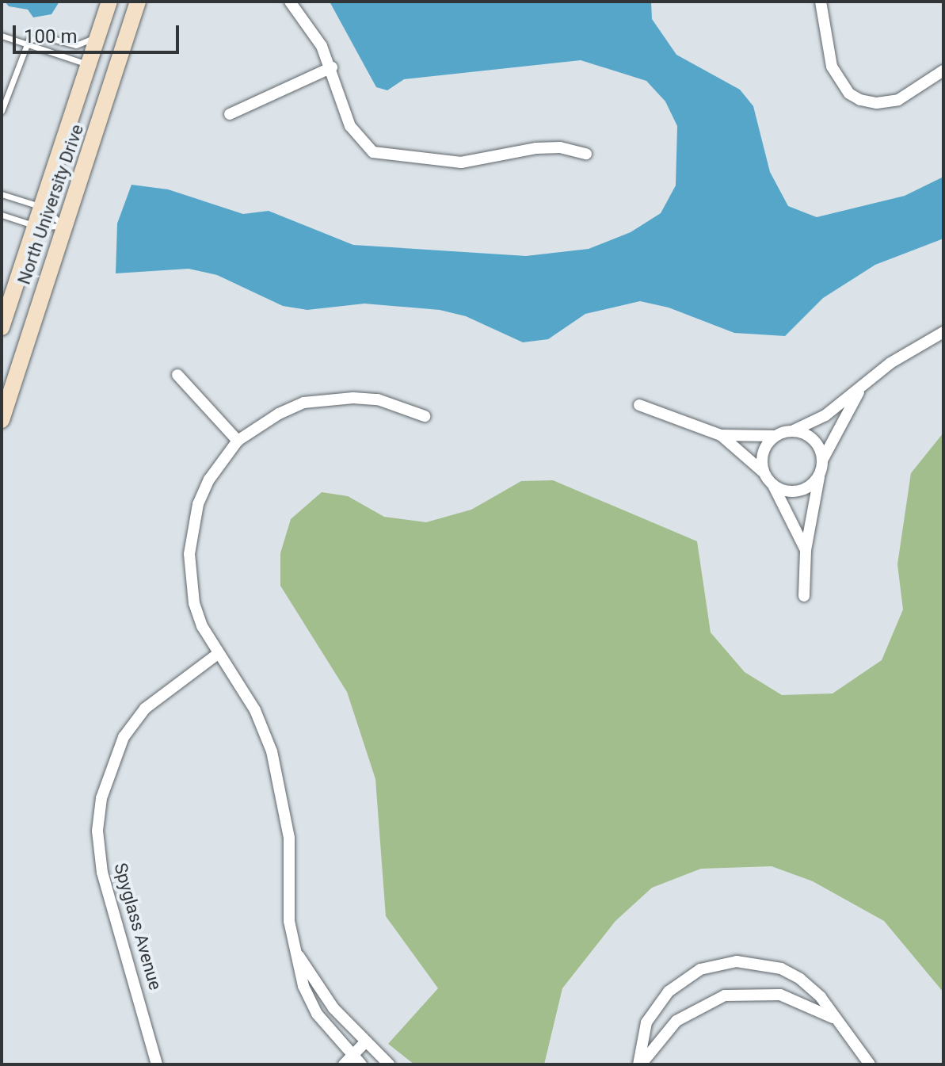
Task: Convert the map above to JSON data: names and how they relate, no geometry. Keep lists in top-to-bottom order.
{
  "streets": {
    "main road": ["North University Drive"],
    "street": ["Spyglass Avenue"]
  },
  "scale_bar": "100 m"
}
